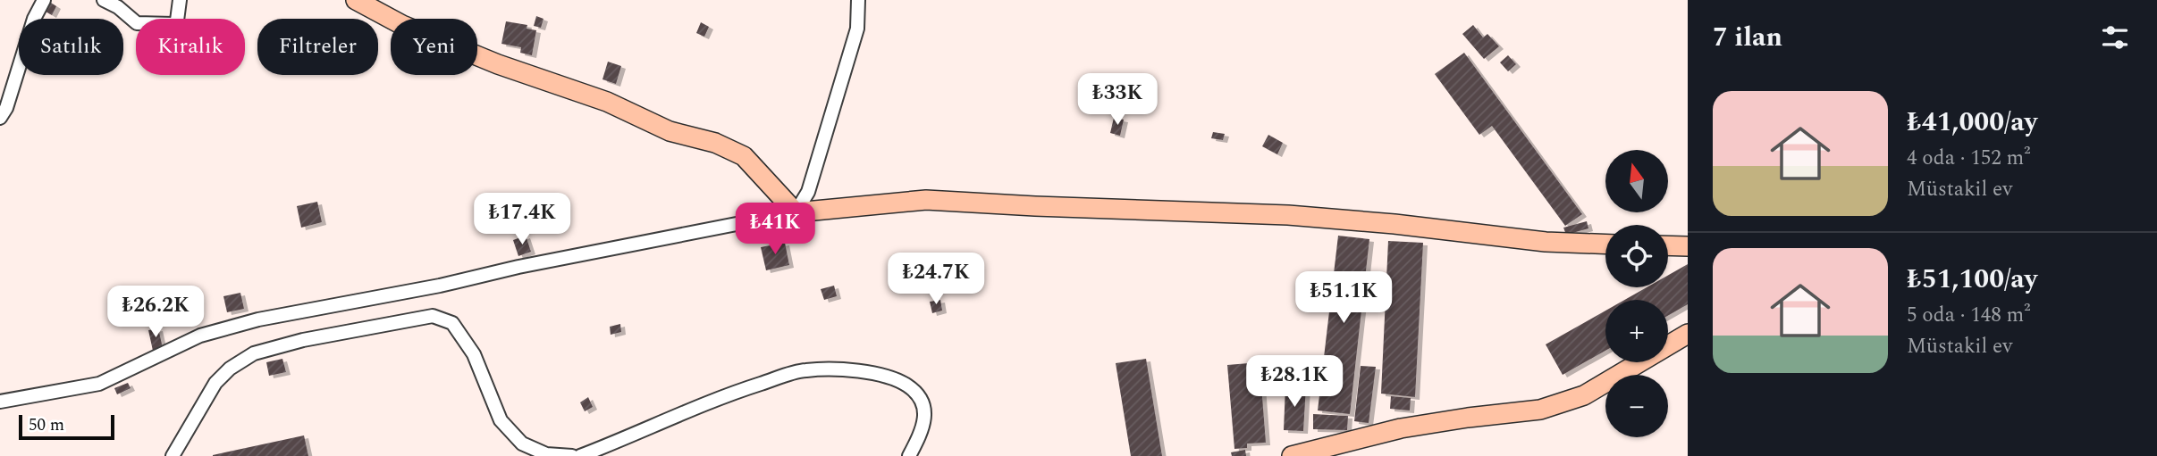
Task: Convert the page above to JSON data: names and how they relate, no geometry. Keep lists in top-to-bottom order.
{
  "scale_bar": "50 m",
  "north": "top",
  "page": {
    "heading": "7 ilan",
    "chip": [
      "Satılık",
      "Kiralık",
      "Filtreler",
      "Yeni"
    ],
    "price": [
      "₺33K",
      "₺17.4K",
      "₺41K",
      "₺24.7K",
      "₺51.1K",
      "₺26.2K",
      "₺28.1K"
    ],
    "list": [
      {
        "name": "₺41,000/ay",
        "note": "4 oda · 152 m² · Müstakil ev"
      },
      {
        "name": "₺51,100/ay",
        "note": "5 oda · 148 m² · Müstakil ev"
      }
    ],
    "map_buttons": ["+", "−"],
    "scale": "50 m"
  }
}
